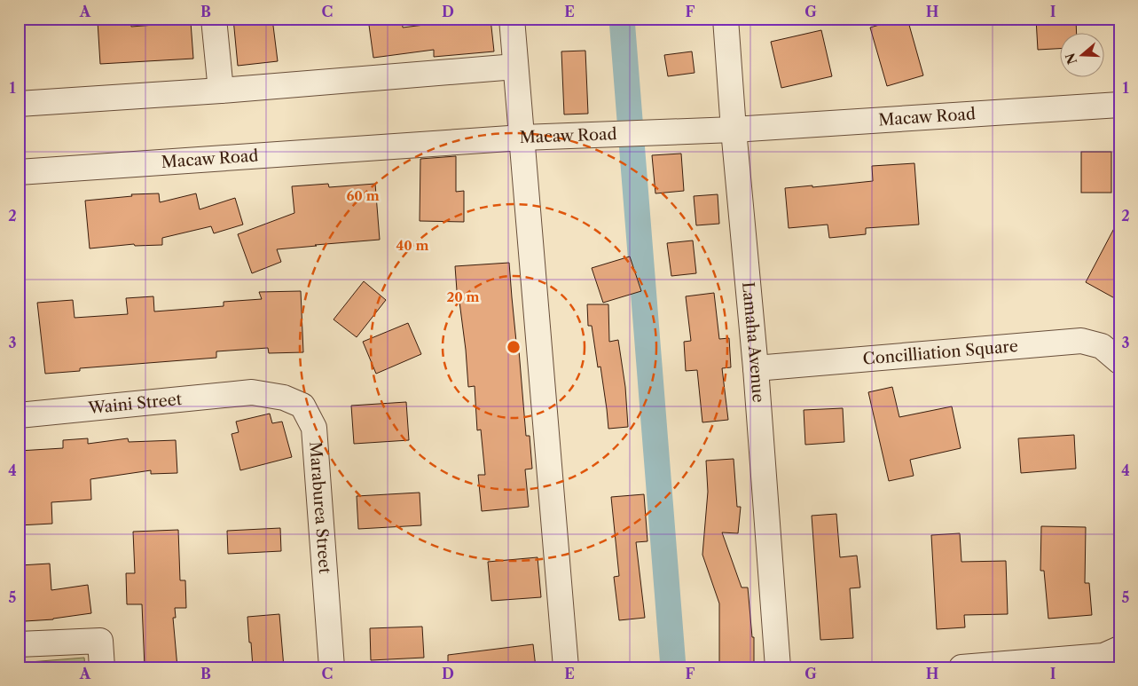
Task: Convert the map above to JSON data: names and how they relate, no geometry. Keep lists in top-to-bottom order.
{
  "streets": {
    "street": [
      "Macaw Road",
      "Lamaha Avenue",
      "Concilliation Square",
      "Waini Street",
      "Maraburea Street"
    ]
  },
  "crossings": [
    ["Macaw Road", "Lamaha Avenue"],
    ["Lamaha Avenue", "Concilliation Square"],
    ["Waini Street", "Maraburea Street"]
  ],
  "north": "left",
  "grid": {
    "columns": [
      "A",
      "B",
      "C",
      "D",
      "E",
      "F",
      "G",
      "H",
      "I"
    ],
    "rows": [
      "1",
      "2",
      "3",
      "4",
      "5"
    ]
  },
  "rings": ["60 m", "40 m", "20 m"]
}
